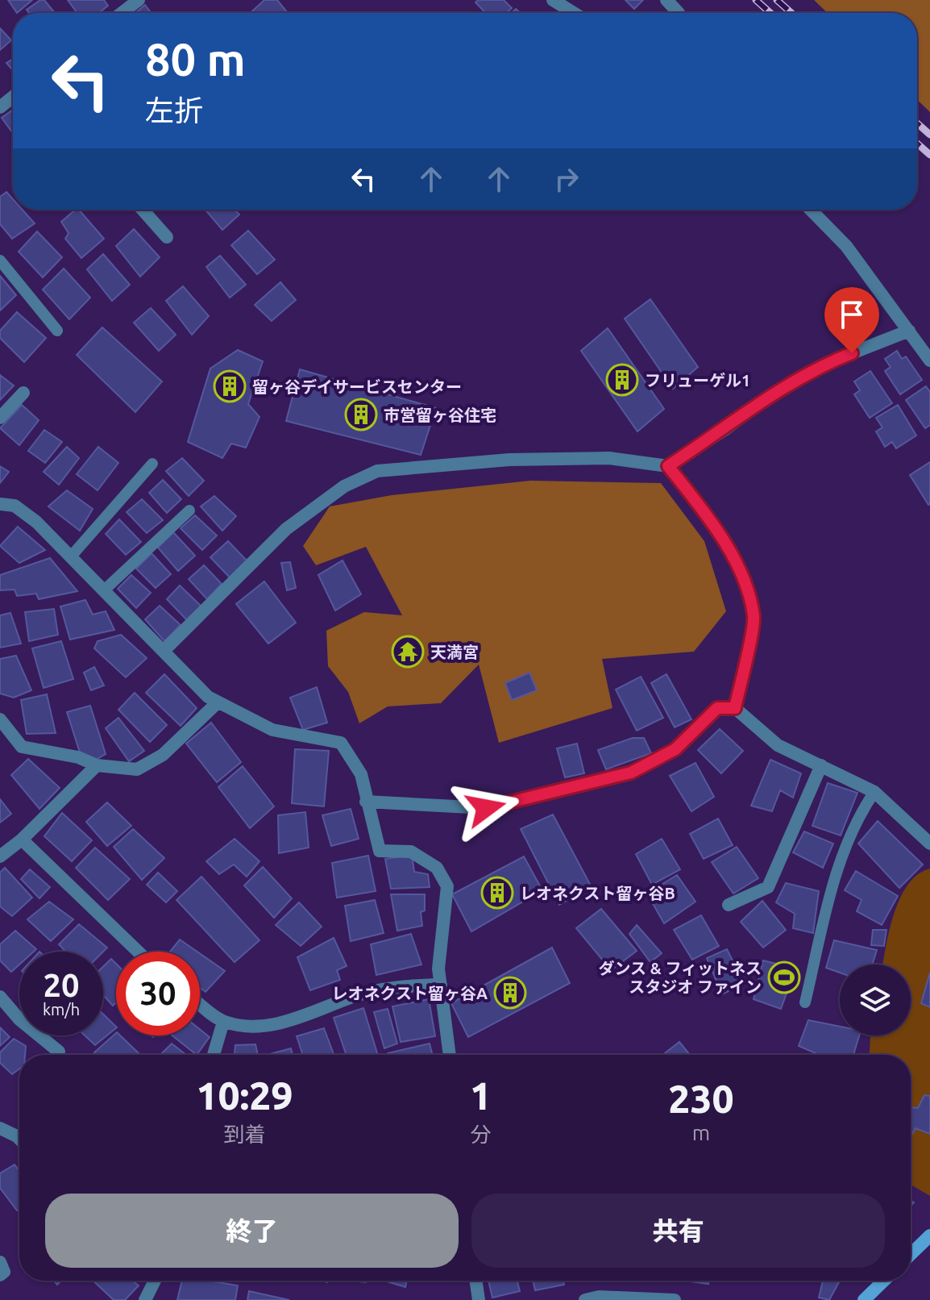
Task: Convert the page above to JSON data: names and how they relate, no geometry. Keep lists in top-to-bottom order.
{
  "places": {
    "building": [
      "フリューゲル1",
      "留ヶ谷デイサービスセンター",
      "市営留ヶ谷住宅",
      "レオネクスト留ヶ谷B",
      "レオネクスト留ヶ谷A"
    ],
    "temple": ["天満宮"],
    "sports": ["ダンス & フィットネス スタジオ ファイン"]
  },
  "page": {
    "turn": ["80 m", "左折"],
    "speed": "20 km/h",
    "limit": "30",
    "eta": [
      "10:29",
      "到着",
      "1",
      "分",
      "230",
      "m"
    ],
    "buttons": ["終了", "共有"]
  }
}
